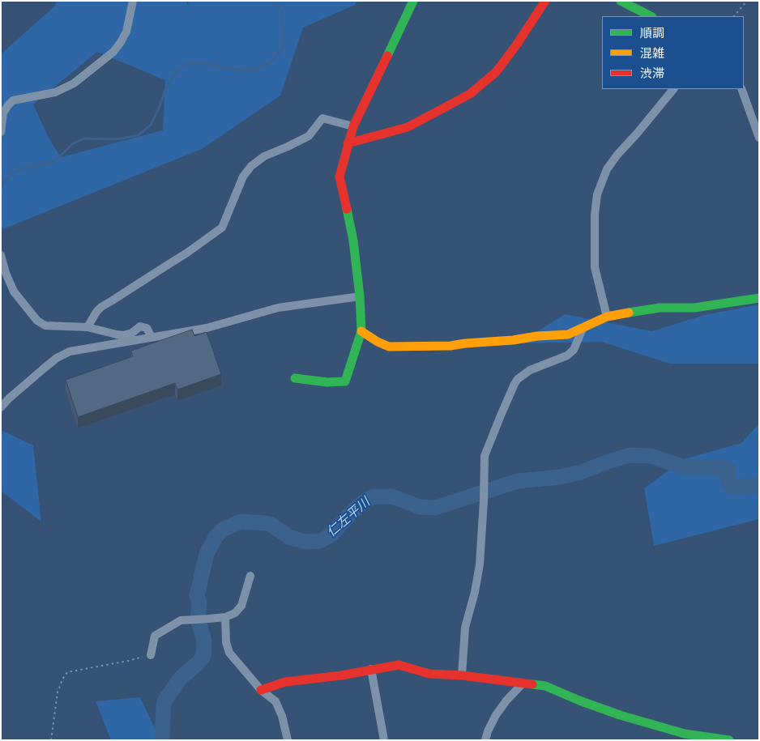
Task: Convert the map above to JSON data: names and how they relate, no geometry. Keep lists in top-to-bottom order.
{
  "water": ["仁左平川"],
  "legend": ["順調", "混雑", "渋滞"]
}
